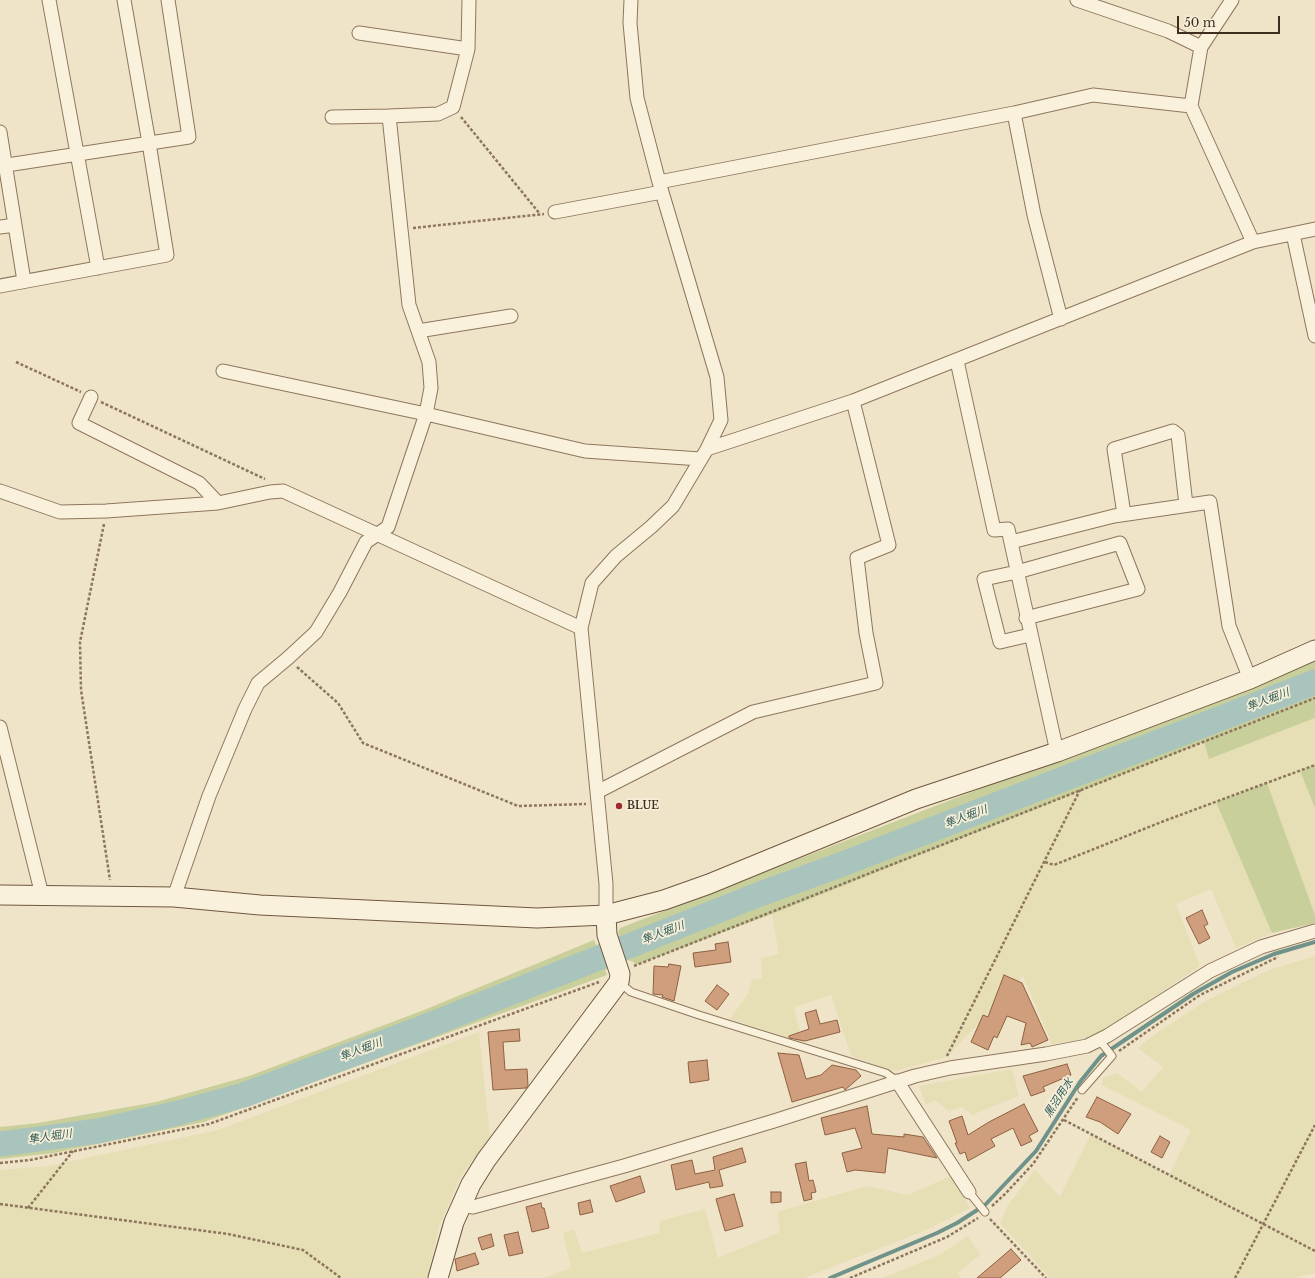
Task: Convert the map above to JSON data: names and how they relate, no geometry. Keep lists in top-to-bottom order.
{
  "water": ["隼人堀川", "黒沼用水"],
  "places": ["BLUE"],
  "scale_bar": "50 m"
}
